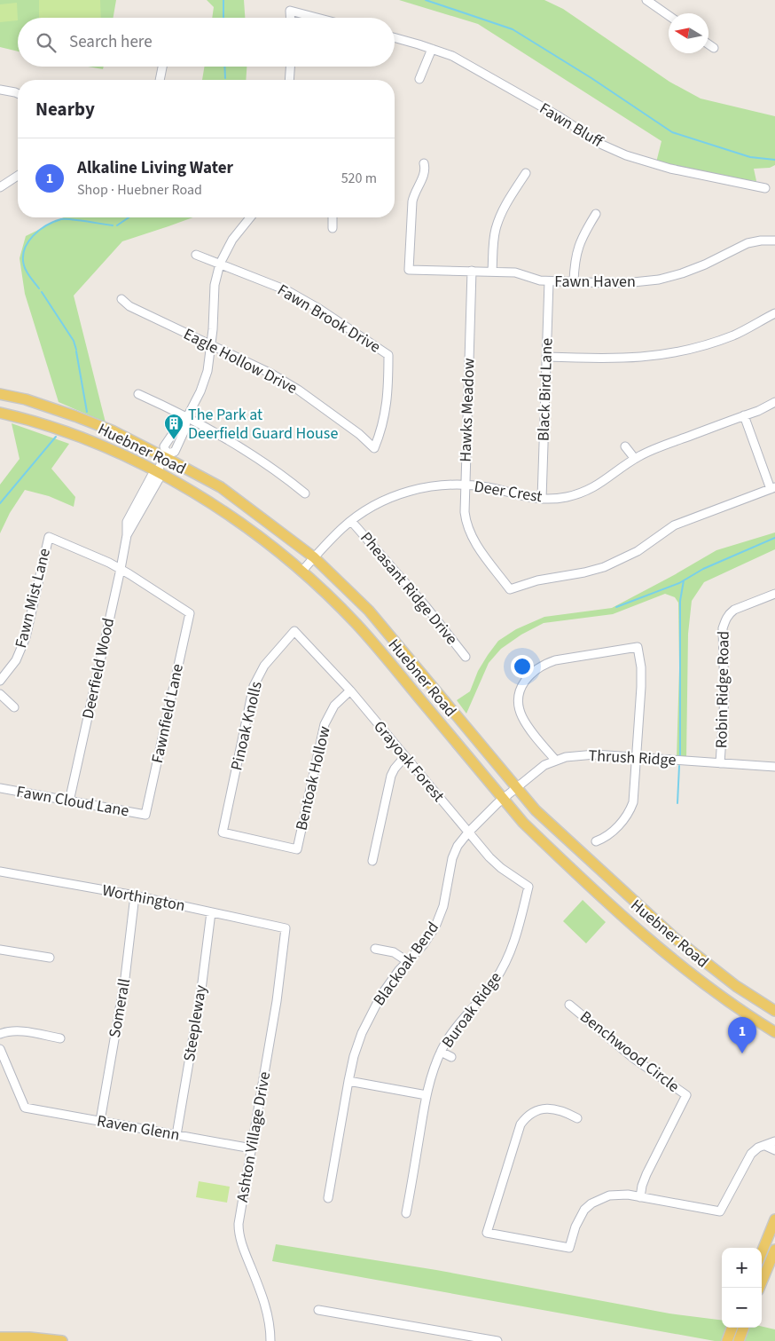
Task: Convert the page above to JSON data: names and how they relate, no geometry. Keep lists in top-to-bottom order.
{
  "streets": {
    "main road": ["Huebner Road"],
    "street": [
      "Fawn Bluff",
      "Fawn Haven",
      "Fawn Brook Drive",
      "Eagle Hollow Drive",
      "Black Bird Lane",
      "Hawks Meadow",
      "Deer Crest",
      "Pheasant Ridge Drive",
      "Fawn Mist Lane",
      "Deerfield Wood",
      "Robin Ridge Road",
      "Fawnfield Lane",
      "Pinoak Knolls",
      "Thrush Ridge",
      "Grayoak Forest",
      "Bentoak Hollow",
      "Fawn Cloud Lane",
      "Worthington",
      "Blackoak Bend",
      "Somerall",
      "Buroak Ridge",
      "Steepleway",
      "Benchwood Circle",
      "Raven Glenn",
      "Ashton Village Drive"
    ]
  },
  "crossings": [
    ["Fawn Haven", "Black Bird Lane"],
    ["Fawn Haven", "Hawks Meadow"],
    ["Fawn Brook Drive", "Eagle Hollow Drive"],
    ["Black Bird Lane", "Deer Crest"],
    ["Hawks Meadow", "Deer Crest"],
    ["Huebner Road", "Deer Crest"],
    ["Huebner Road", "Deerfield Wood"],
    ["Huebner Road", "Thrush Ridge"],
    ["Huebner Road", "Blackoak Bend"],
    ["Deer Crest", "Pheasant Ridge Drive"],
    ["Fawn Mist Lane", "Deerfield Wood"],
    ["Fawn Mist Lane", "Fawnfield Lane"],
    ["Deerfield Wood", "Fawnfield Lane"],
    ["Deerfield Wood", "Fawn Cloud Lane"],
    ["Robin Ridge Road", "Thrush Ridge"],
    ["Fawnfield Lane", "Fawn Cloud Lane"],
    ["Pinoak Knolls", "Grayoak Forest"],
    ["Pinoak Knolls", "Bentoak Hollow"],
    ["Thrush Ridge", "Blackoak Bend"],
    ["Grayoak Forest", "Bentoak Hollow"],
    ["Grayoak Forest", "Blackoak Bend"],
    ["Grayoak Forest", "Buroak Ridge"],
    ["Worthington", "Somerall"],
    ["Worthington", "Steepleway"],
    ["Worthington", "Ashton Village Drive"],
    ["Somerall", "Raven Glenn"],
    ["Steepleway", "Raven Glenn"],
    ["Raven Glenn", "Ashton Village Drive"]
  ],
  "places": {
    "building": ["The Park at Deerfield Guard House"]
  },
  "north": "left",
  "page": {
    "search": "Search here",
    "heading": "Nearby",
    "list": [
      {
        "mark": "1",
        "name": "Alkaline Living Water",
        "note": "Shop · Huebner Road",
        "value": "520 m"
      }
    ],
    "pins": "1",
    "map_buttons": ["+", "−"]
  }
}
